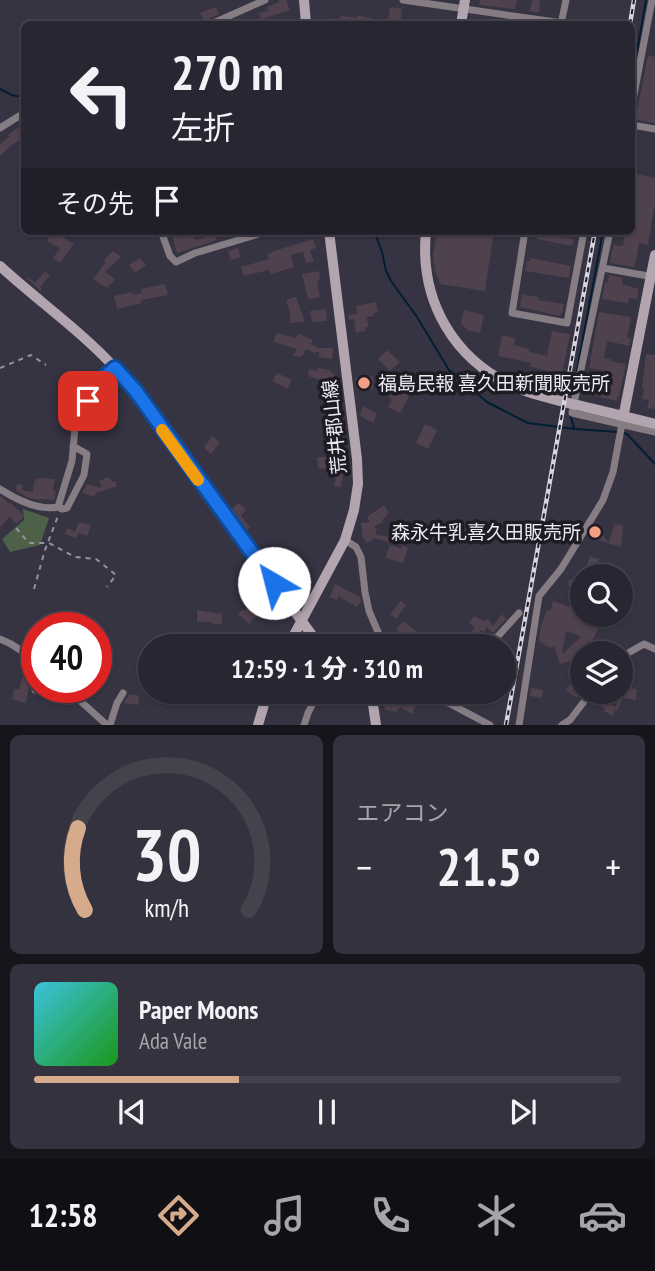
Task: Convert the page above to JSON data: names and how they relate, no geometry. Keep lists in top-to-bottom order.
{
  "streets": {
    "street": ["荒井郡山線"]
  },
  "places": ["福島民報 喜久田新聞販売所", "森永牛乳喜久田販売所"],
  "page": {
    "turn": ["270 m", "左折"],
    "then": "その先",
    "limit": "40",
    "trip": "12:59 · 1 分 · 310 m",
    "tile": "エアコン",
    "heat": ["−", "21.5°", "+"],
    "song": ["Paper Moons", "Ada Vale"],
    "tabs": "12:58",
    "gauge": ["30", "km/h"]
  }
}
